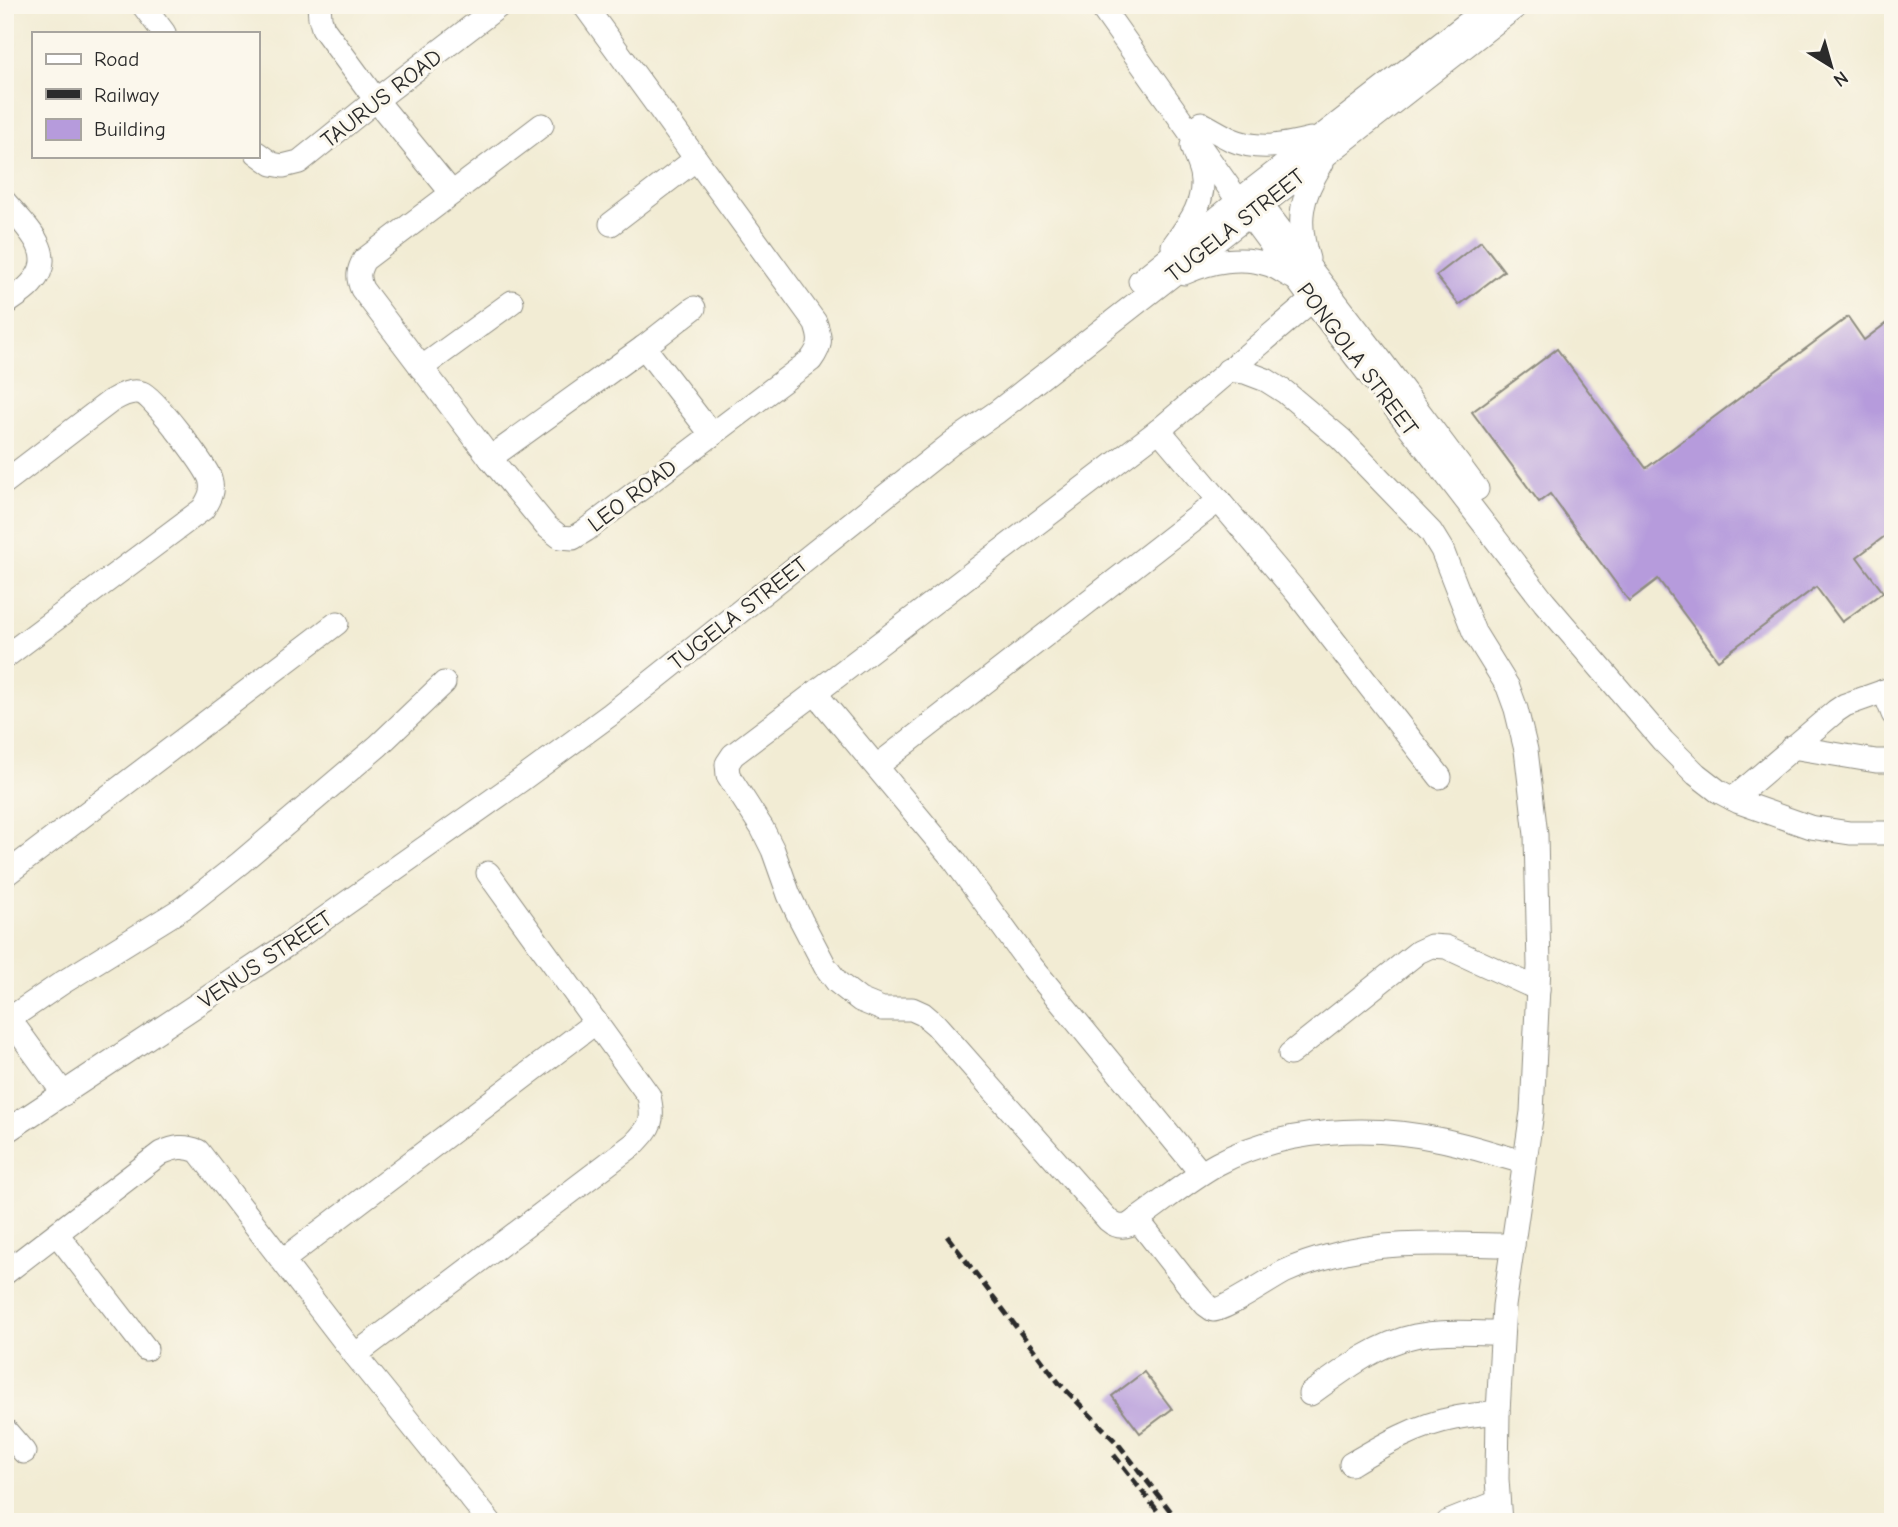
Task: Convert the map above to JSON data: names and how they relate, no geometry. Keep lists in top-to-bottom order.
{
  "streets": {
    "street": [
      "TAURUS ROAD",
      "TUGELA STREET",
      "PONGOLA STREET",
      "LEO ROAD",
      "VENUS STREET"
    ]
  },
  "crossings": [
    ["TUGELA STREET", "PONGOLA STREET"],
    ["TUGELA STREET", "VENUS STREET"]
  ],
  "legend": ["Road", "Railway", "Building"],
  "north": "bottom right"
}
